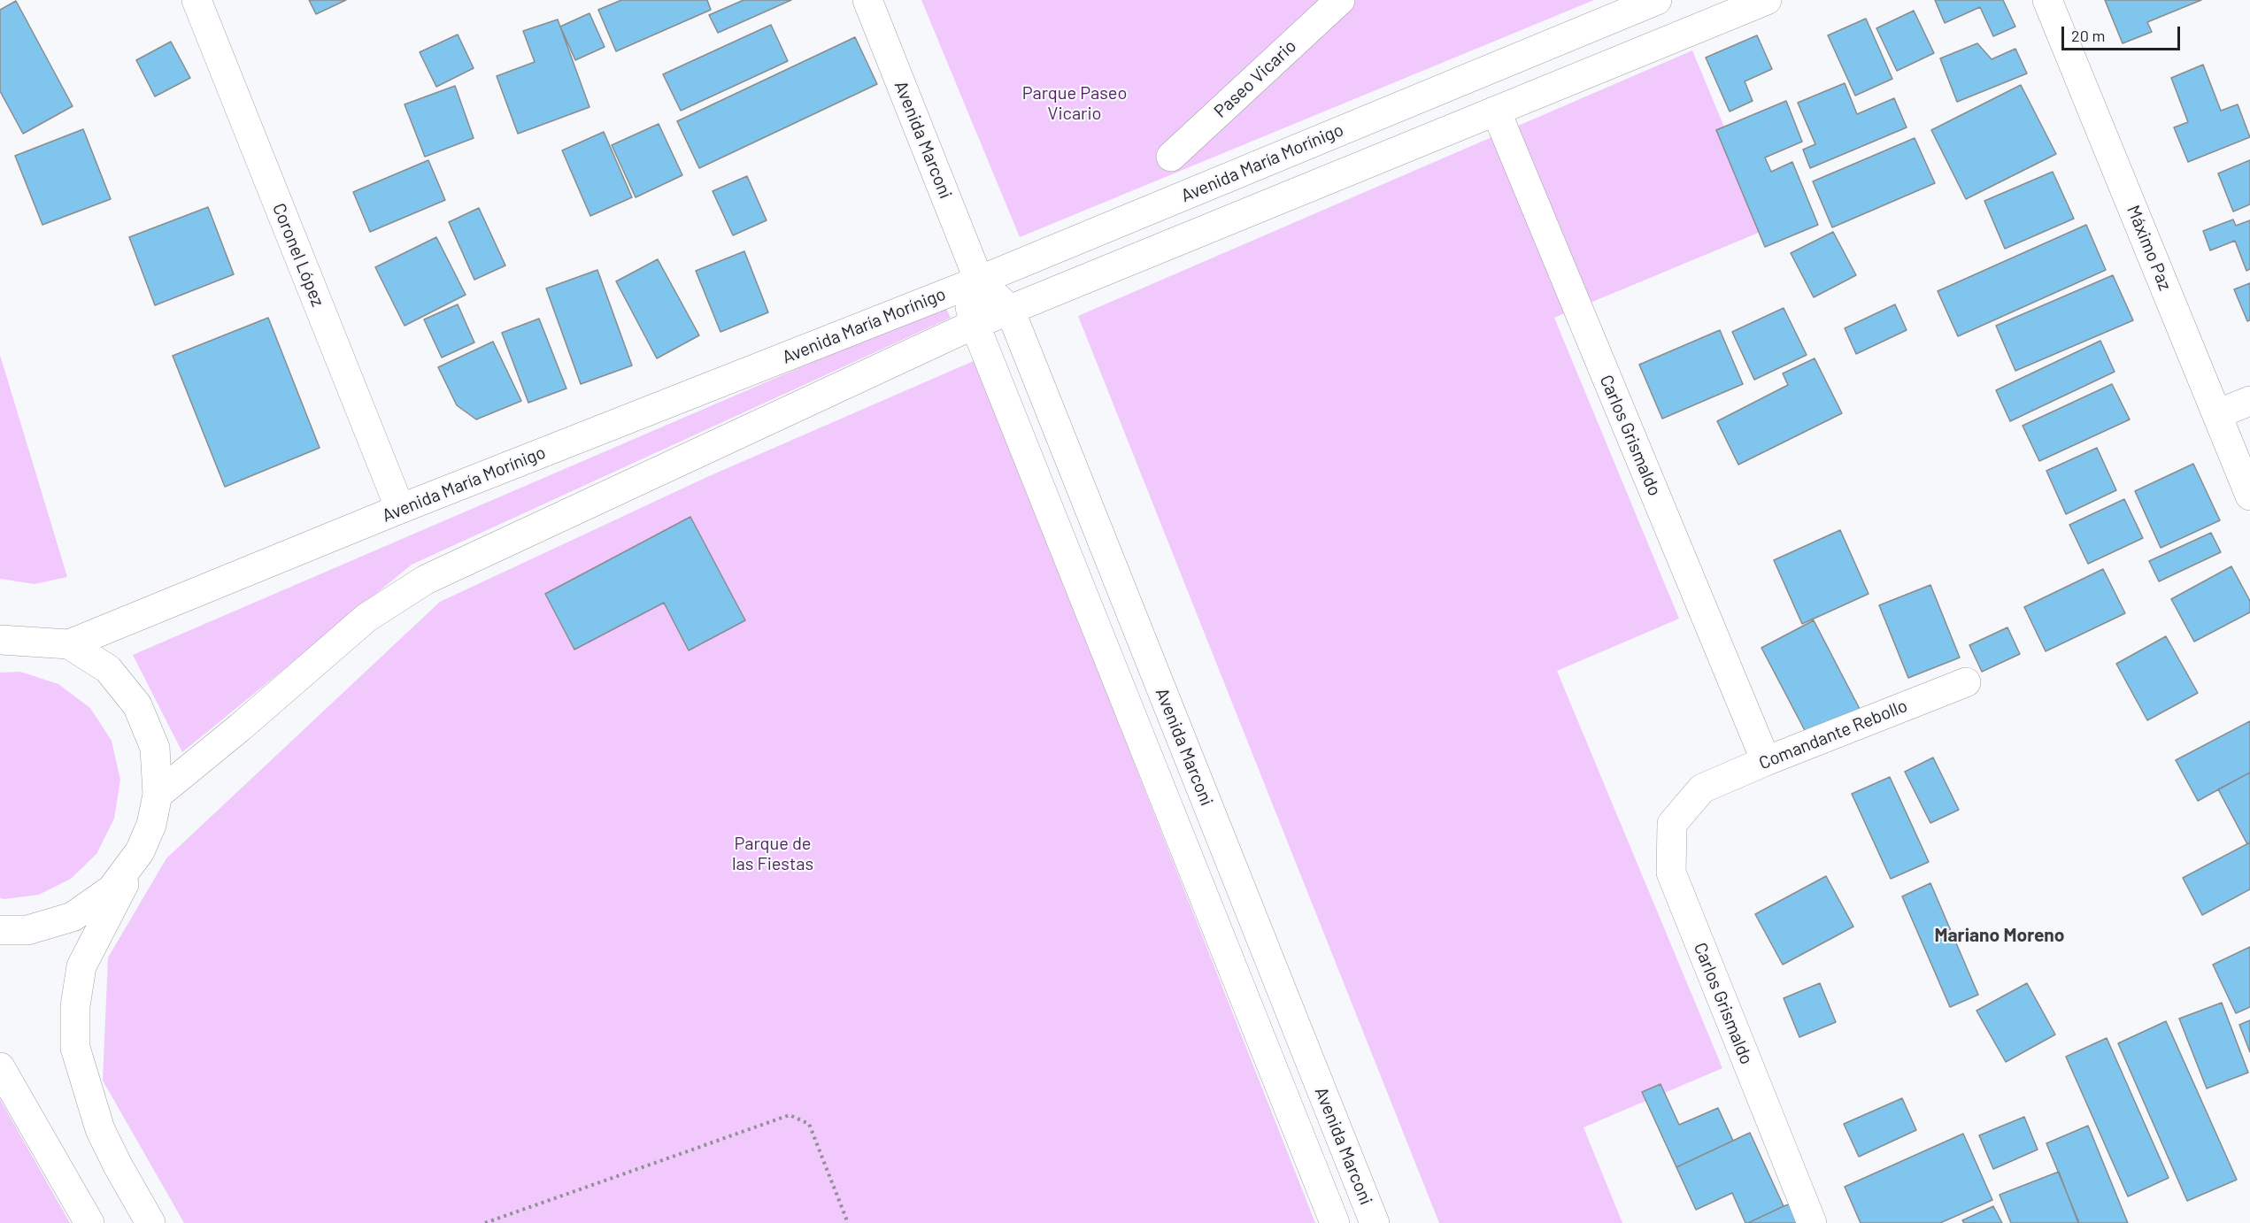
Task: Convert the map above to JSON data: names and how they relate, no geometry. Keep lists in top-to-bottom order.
{
  "streets": {
    "main road": [
      "Paseo Vicario",
      "Avenida Marconi",
      "Avenida María Morínigo",
      "Máximo Paz",
      "Coronel López",
      "Carlos Grismaldo",
      "Comandante Rebollo"
    ]
  },
  "crossings": [
    ["Avenida Marconi", "Avenida María Morínigo"],
    ["Avenida María Morínigo", "Coronel López"],
    ["Carlos Grismaldo", "Comandante Rebollo"]
  ],
  "districts": ["Mariano Moreno"],
  "parks": ["Parque Paseo Vicario", "Parque de las Fiestas"],
  "scale_bar": "20 m"
}
